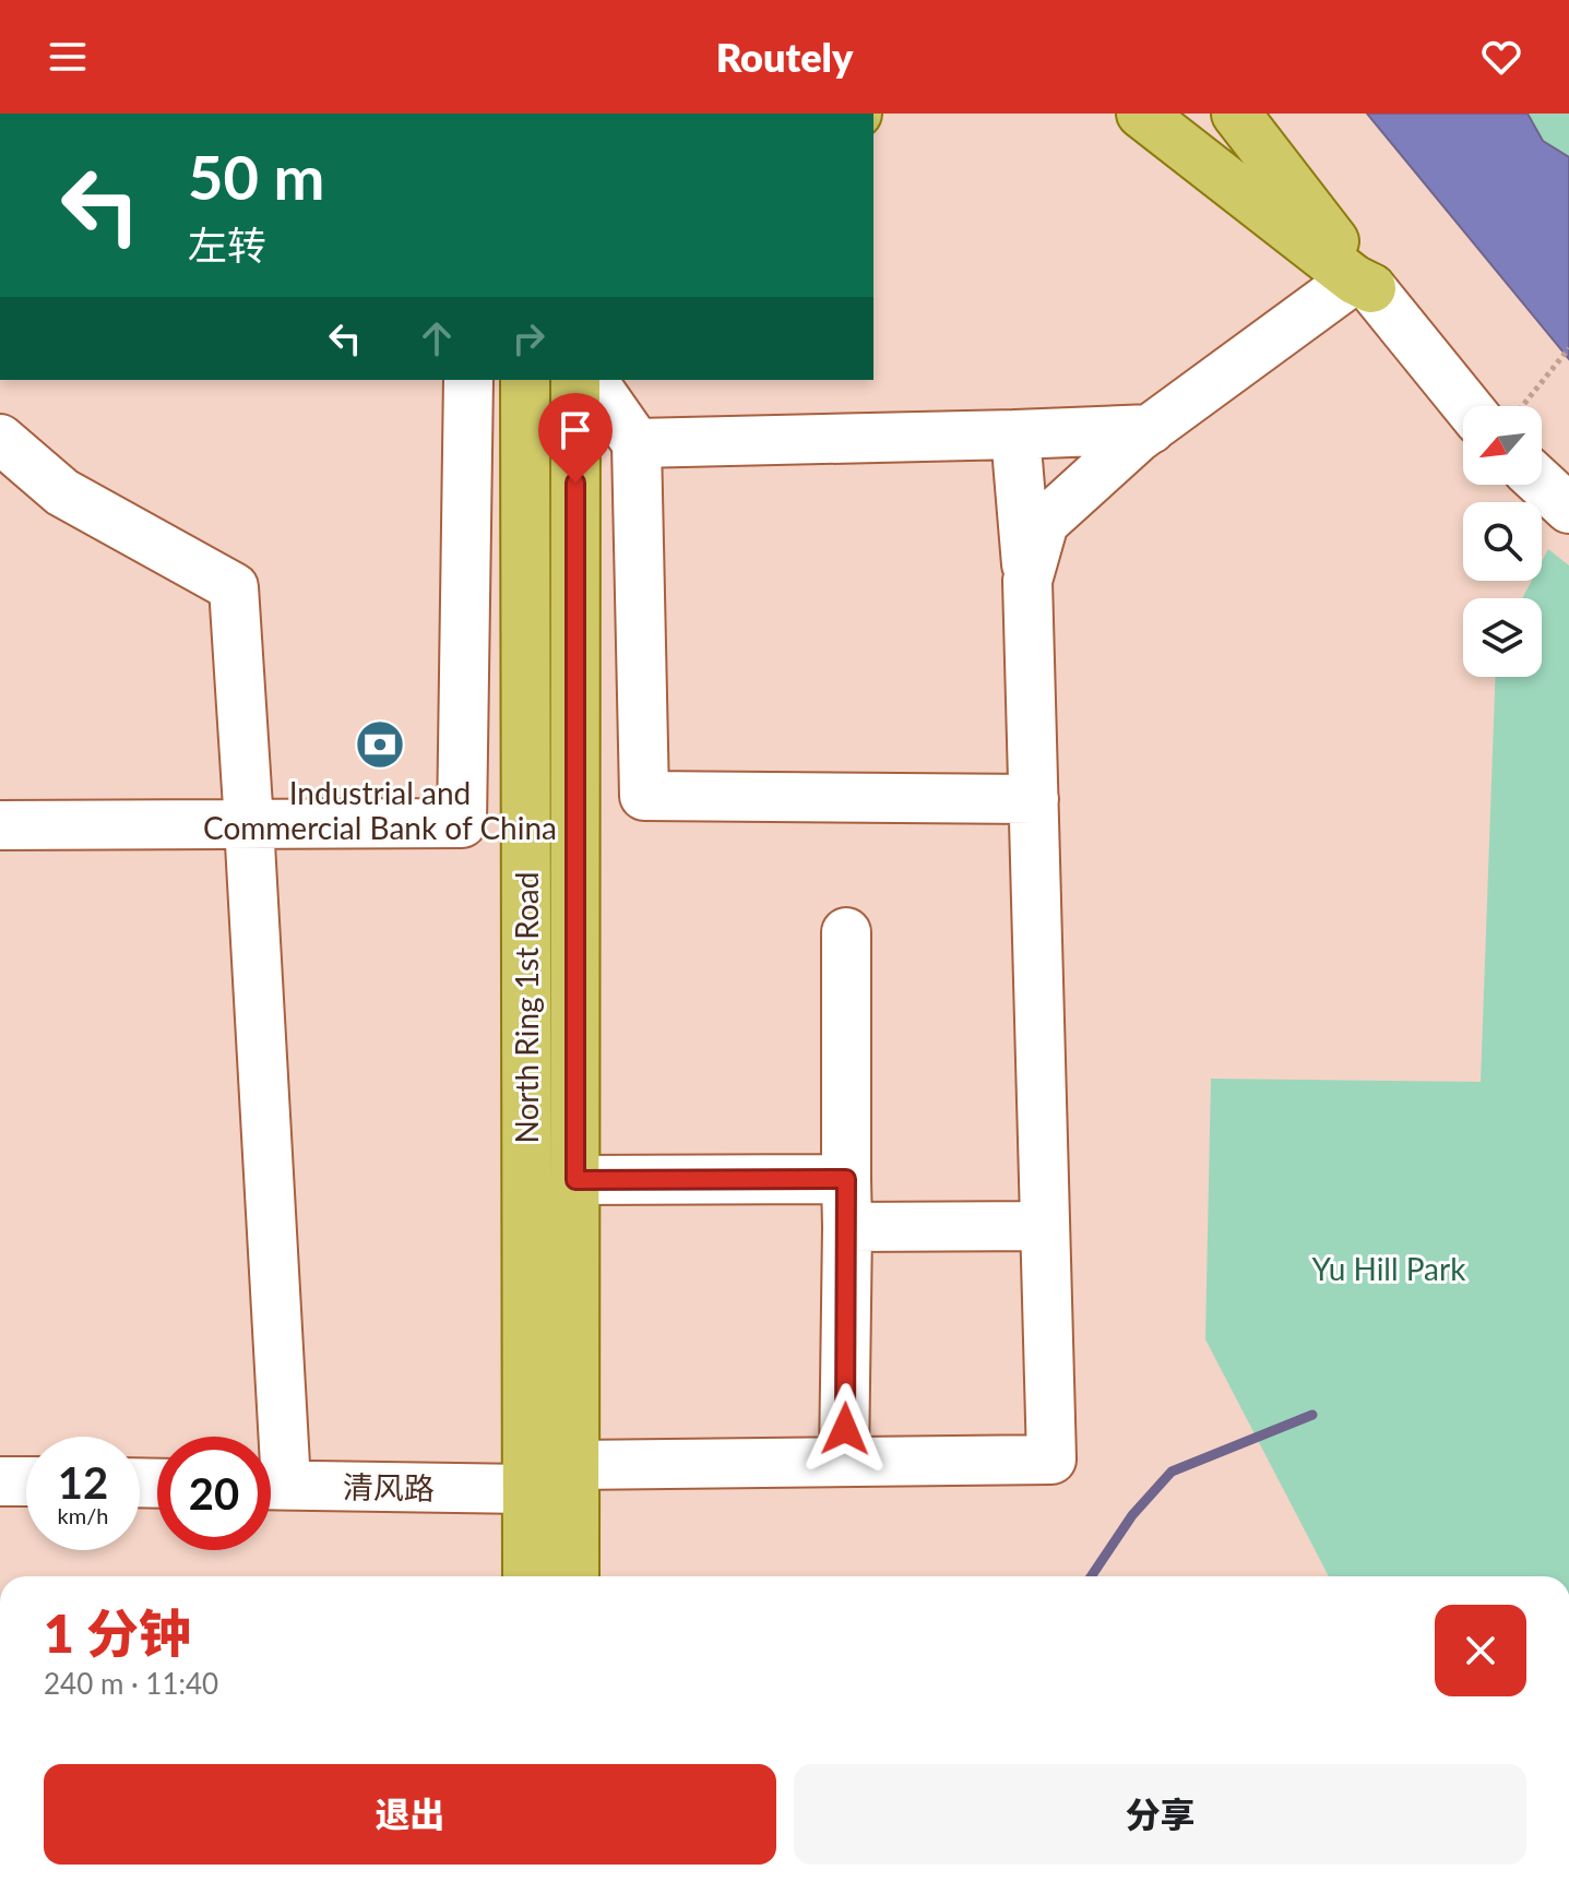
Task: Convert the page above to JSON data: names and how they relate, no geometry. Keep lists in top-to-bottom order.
{
  "streets": {
    "main road": ["North Ring 1st Road"],
    "street": ["清风路"]
  },
  "crossings": [
    ["North Ring 1st Road", "清风路"]
  ],
  "parks": ["Yu Hill Park"],
  "places": {
    "bank": ["Industrial and Commercial Bank of China"]
  },
  "north": "bottom left",
  "page": {
    "header": "Routely",
    "turn": ["50 m", "左转"],
    "speed": "12 km/h",
    "limit": "20",
    "heading": ["1 分钟", "240 m · 11:40"],
    "buttons": ["退出", "分享"]
  }
}
